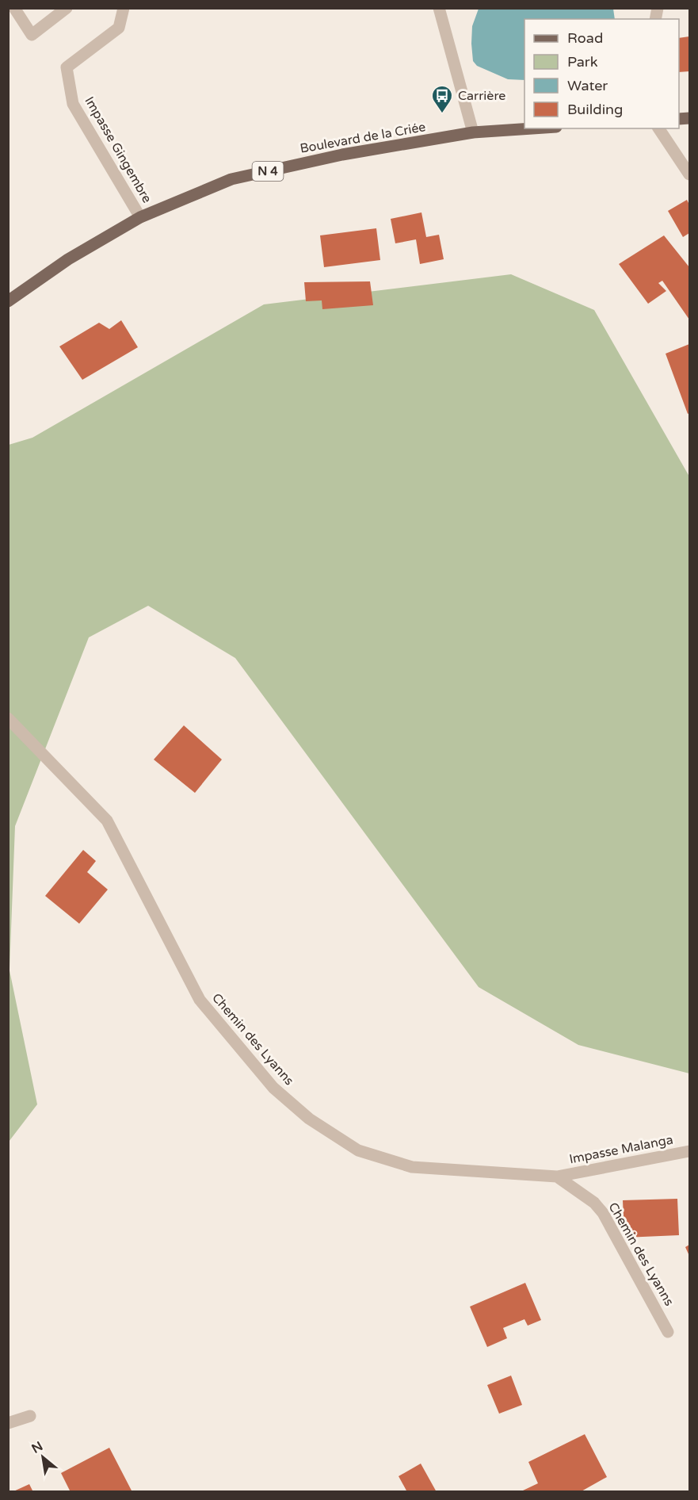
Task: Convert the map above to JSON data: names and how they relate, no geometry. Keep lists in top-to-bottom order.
{
  "streets": {
    "main road": ["Boulevard de la Criée", "N 4"],
    "street": ["Impasse Gingembre", "Chemin des Lyanns", "Impasse Malanga"]
  },
  "crossings": [
    ["Boulevard de la Criée", "Impasse Gingembre"],
    ["Chemin des Lyanns", "Impasse Malanga"]
  ],
  "places": {
    "bus stop": ["Carrière"]
  },
  "legend": [
    "Road",
    "Park",
    "Water",
    "Building"
  ],
  "north": "top left"
}
